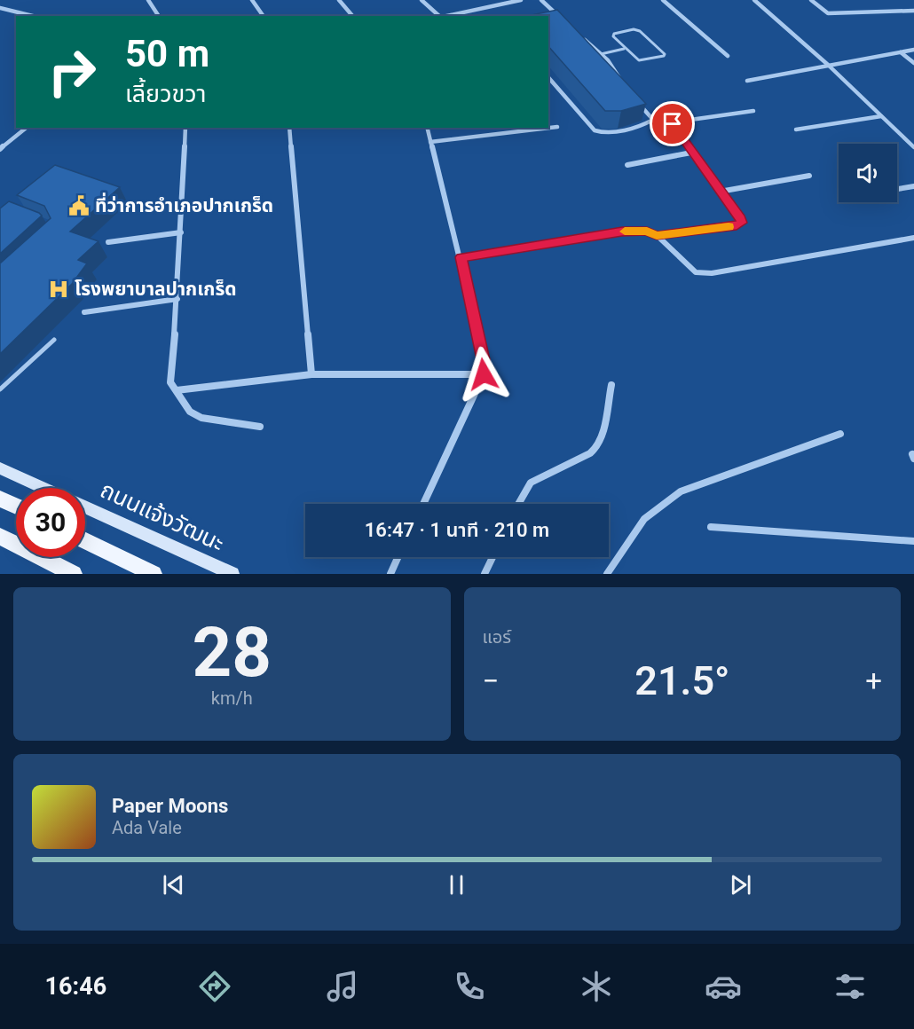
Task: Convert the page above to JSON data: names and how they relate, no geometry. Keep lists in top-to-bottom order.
{
  "streets": {
    "main road": ["ถนนแจ้งวัฒนะ"]
  },
  "places": {
    "public building": ["ที่ว่าการอำเภอปากเกร็ด"],
    "hospital": ["โรงพยาบาลปากเกร็ด"]
  },
  "page": {
    "turn": ["50 m", "เลี้ยวขวา"],
    "limit": "30",
    "trip": "16:47 · 1 นาที · 210 m",
    "tile": [
      ["28", "km/h"],
      "แอร์"
    ],
    "heat": ["−", "21.5°", "+"],
    "song": ["Paper Moons", "Ada Vale"],
    "tabs": "16:46"
  }
}
